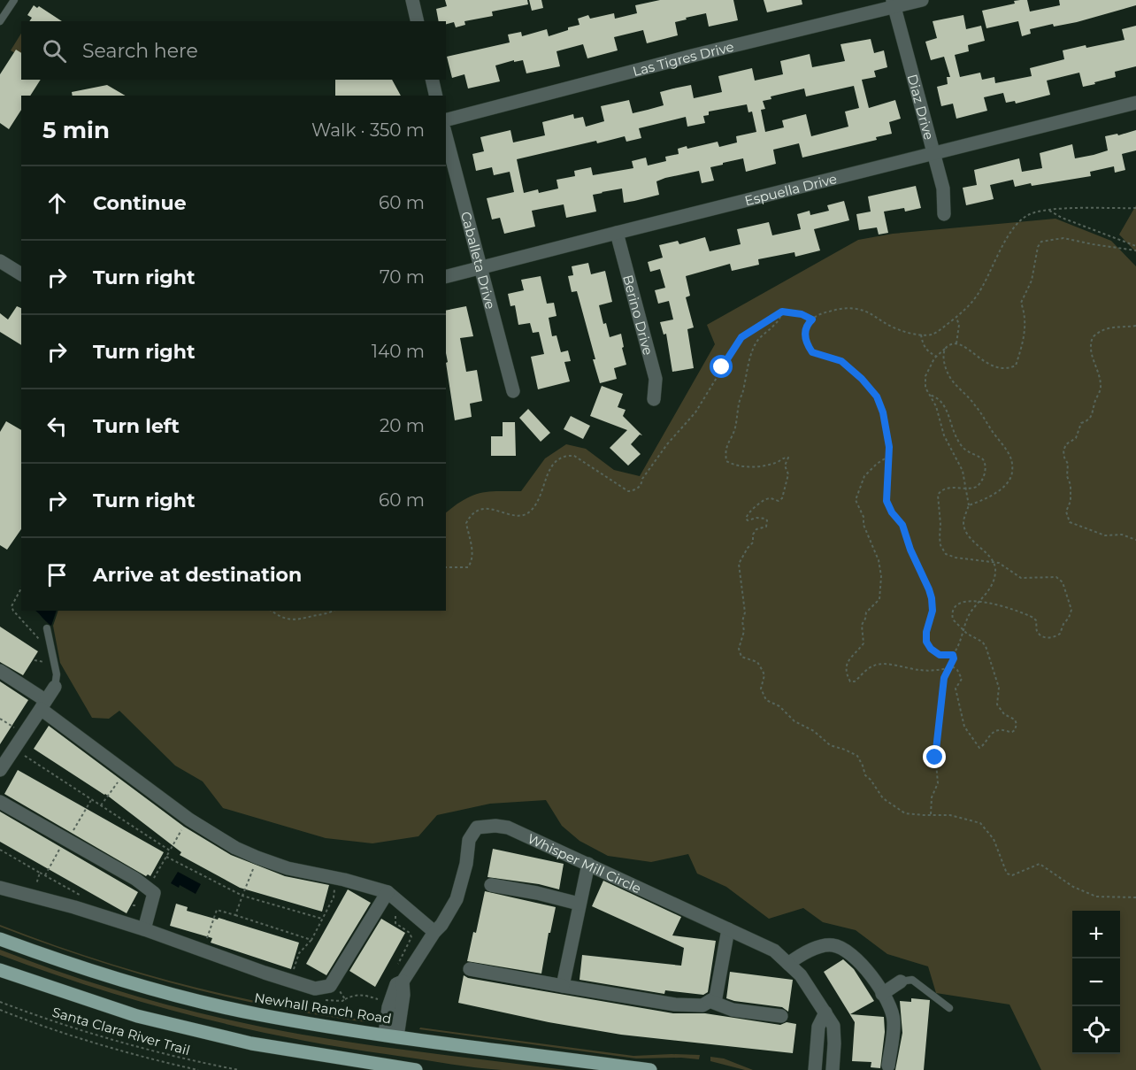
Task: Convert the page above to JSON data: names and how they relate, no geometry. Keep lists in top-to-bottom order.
{
  "streets": {
    "main road": ["Newhall Ranch Road"],
    "street": [
      "Las Tigres Drive",
      "Diaz Drive",
      "Espuella Drive",
      "Caballeta Drive",
      "Berino Drive",
      "Whisper Mill Circle"
    ],
    "path": ["Santa Clara River Trail"]
  },
  "crossings": [
    ["Las Tigres Drive", "Diaz Drive"],
    ["Diaz Drive", "Espuella Drive"],
    ["Espuella Drive", "Caballeta Drive"],
    ["Espuella Drive", "Berino Drive"],
    ["Whisper Mill Circle", "Newhall Ranch Road"]
  ],
  "page": {
    "search": "Search here",
    "heading": ["5 min", "Walk · 350 m"],
    "list": [
      ["Continue", "60 m"],
      ["Turn right", "70 m"],
      ["Turn right", "140 m"],
      ["Turn left", "20 m"],
      ["Turn right", "60 m"],
      "Arrive at destination"
    ],
    "map_buttons": ["+", "−"]
  }
}
